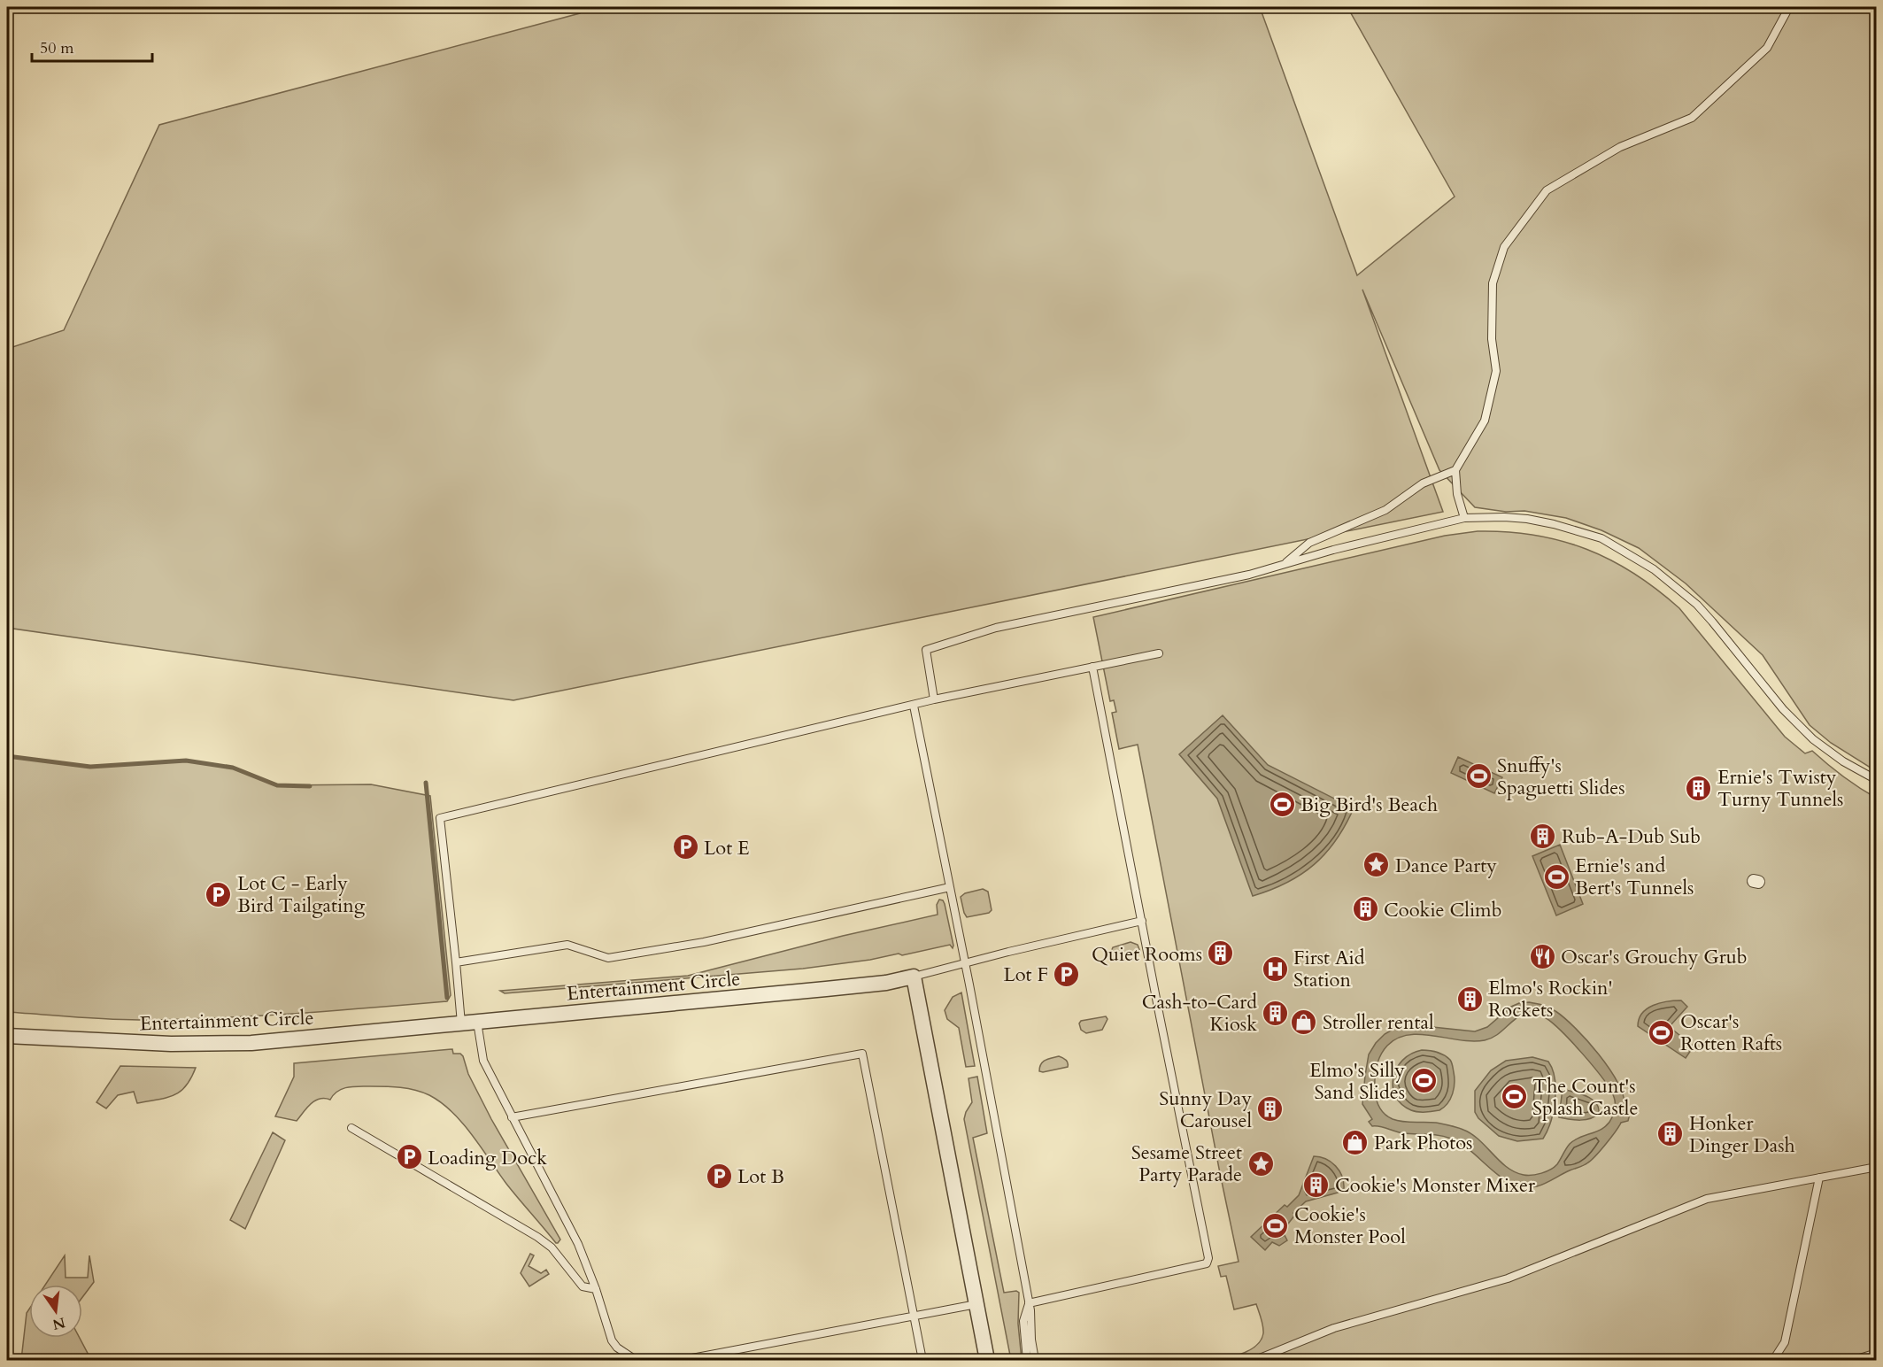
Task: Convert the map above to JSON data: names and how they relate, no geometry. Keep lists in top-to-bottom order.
{
  "streets": {
    "street": ["Entertainment Circle"]
  },
  "places": {
    "sports": [
      "Snuffy's Spaguetti Slides",
      "Big Bird's Beach",
      "Ernie's and Bert's Tunnels",
      "Oscar's Rotten Rafts",
      "Elmo's Silly Sand Slides",
      "The Count's Splash Castle",
      "Cookie's Monster Pool"
    ],
    "building": [
      "Ernie's Twisty Turny Tunnels",
      "Rub-A-Dub Sub",
      "Cookie Climb",
      "Quiet Rooms",
      "Elmo's Rockin' Rockets",
      "Cash-to-Card Kiosk",
      "Sunny Day Carousel",
      "Honker Dinger Dash",
      "Cookie's Monster Mixer"
    ],
    "parking": [
      "Lot E",
      "Lot C - Early Bird Tailgating",
      "Lot F",
      "Loading Dock",
      "Lot B"
    ],
    "place": ["Dance Party", "Sesame Street Party Parade"],
    "restaurant": ["Oscar's Grouchy Grub"],
    "hospital": ["First Aid Station"],
    "shop": ["Stroller rental", "Park Photos"]
  },
  "scale_bar": "50 m",
  "north": "bottom"
}
